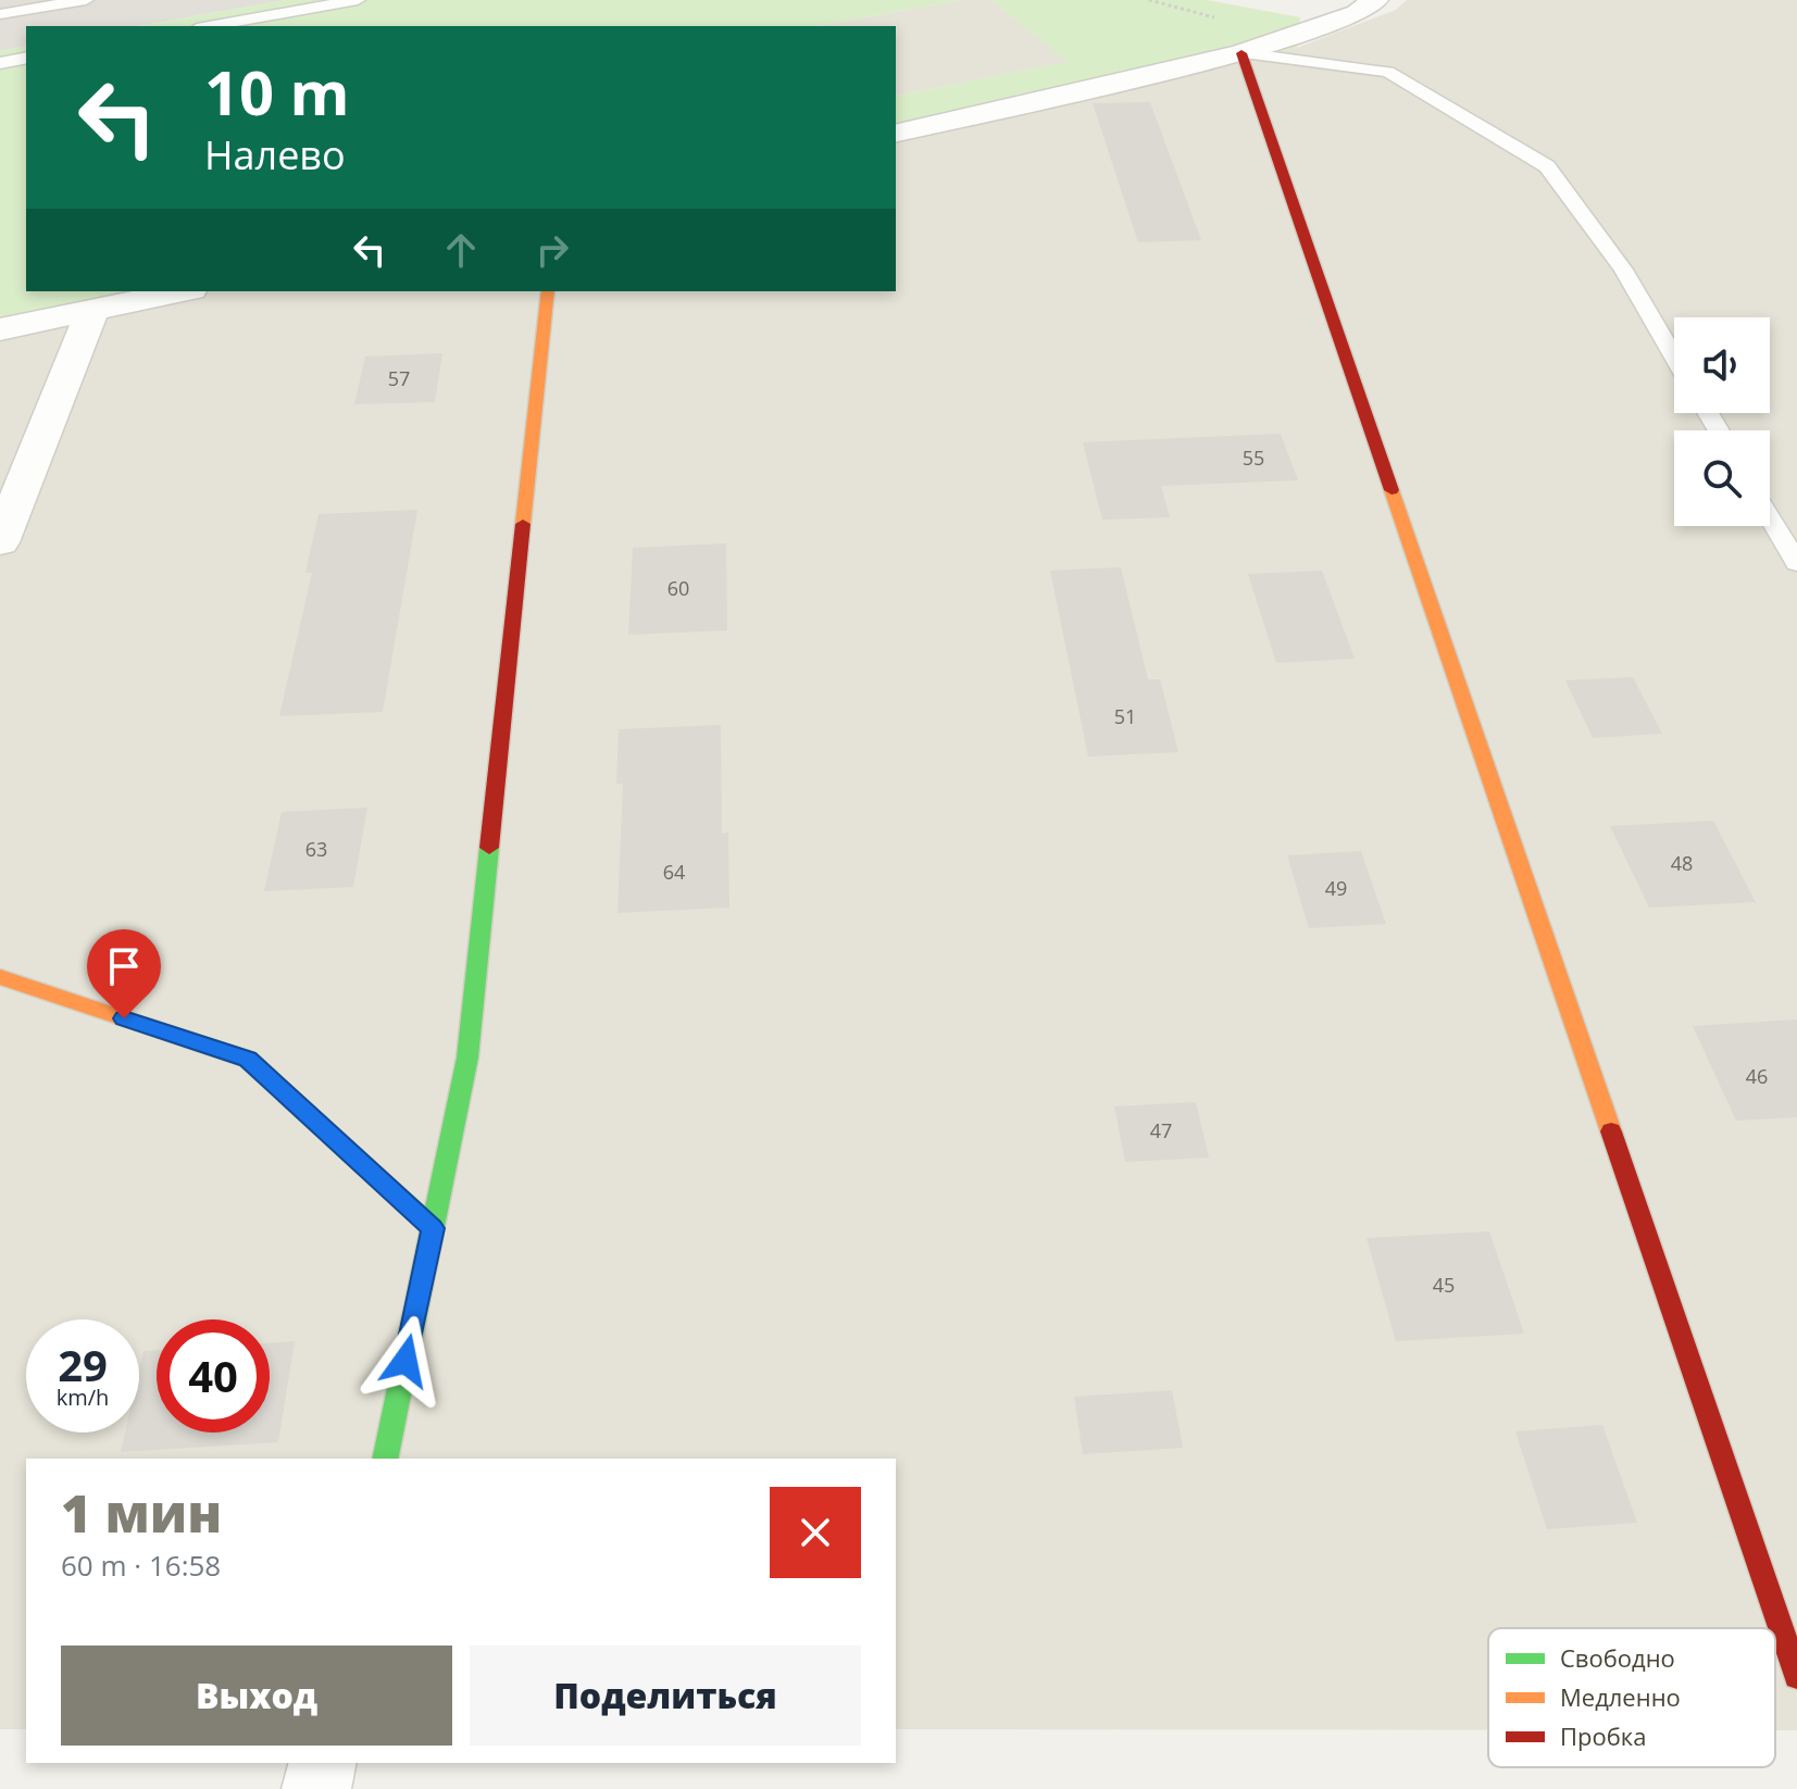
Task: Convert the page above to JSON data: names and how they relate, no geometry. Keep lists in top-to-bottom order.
{
  "house_numbers": [
    "57",
    "55",
    "60",
    "51",
    "63",
    "48",
    "64",
    "49",
    "46",
    "47",
    "45"
  ],
  "legend": ["Свободно", "Медленно", "Пробка"],
  "page": {
    "turn": ["10 m", "Налево"],
    "speed": "29 km/h",
    "limit": "40",
    "heading": ["1 мин", "60 m · 16:58"],
    "buttons": ["Выход", "Поделиться"]
  }
}
